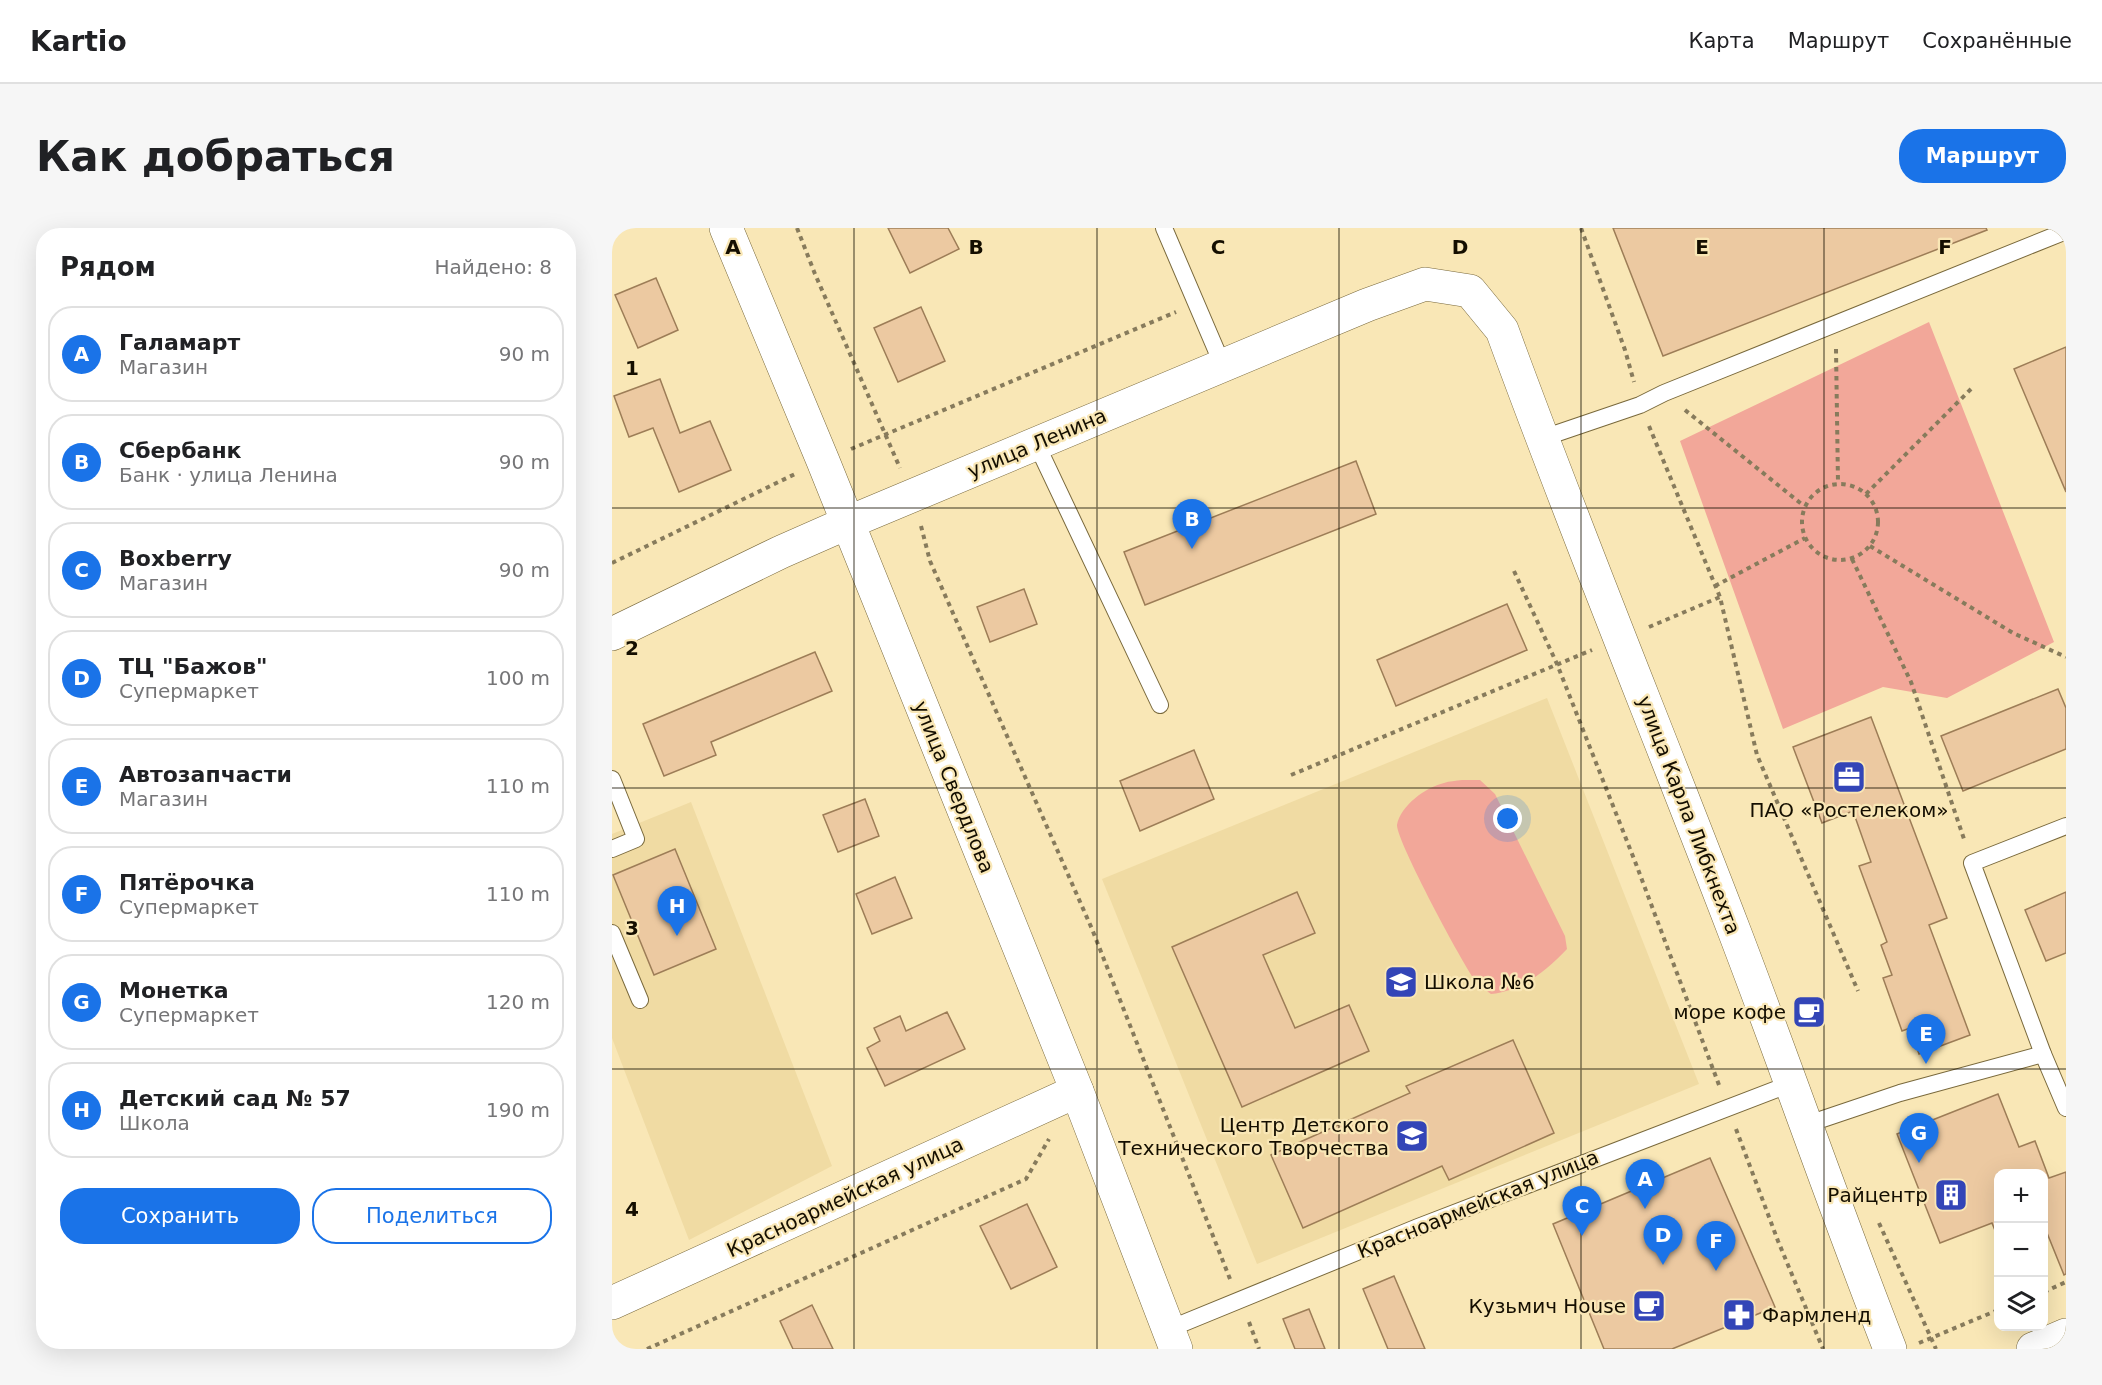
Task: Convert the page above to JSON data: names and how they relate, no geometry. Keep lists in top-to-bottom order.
{
  "streets": {
    "street": [
      "улица Ленина",
      "улица Свердлова",
      "улица Карла Либкнехта",
      "Красноармейская улица"
    ]
  },
  "crossings": [
    ["улица Ленина", "улица Свердлова"],
    ["улица Ленина", "улица Карла Либкнехта"],
    ["улица Свердлова", "Красноармейская улица"],
    ["улица Карла Либкнехта", "Красноармейская улица"]
  ],
  "places": {
    "office": ["ПАО «Ростелеком»"],
    "school or university": ["Школа №6", "Центр Детского Технического Творчества"],
    "cafe": ["море кофе", "Кузьмич House"],
    "building": ["Райцентр"],
    "pharmacy": ["Фармленд"]
  },
  "page": {
    "header": "Kartio",
    "nav": ["Карта", "Маршрут", "Сохранённые"],
    "buttons": [
      "Маршрут",
      ["Сохранить", "Поделиться"]
    ],
    "title": "Как добраться",
    "heading": ["Рядом", "Найдено: 8"],
    "list": [
      {
        "mark": "A",
        "name": "Галамарт",
        "note": "Магазин",
        "value": "90 m"
      },
      {
        "mark": "B",
        "name": "Сбербанк",
        "note": "Банк · улица Ленина",
        "value": "90 m"
      },
      {
        "mark": "C",
        "name": "Boxberry",
        "note": "Магазин",
        "value": "90 m"
      },
      {
        "mark": "D",
        "name": "ТЦ \"Бажов\"",
        "note": "Супермаркет",
        "value": "100 m"
      },
      {
        "mark": "E",
        "name": "Автозапчасти",
        "note": "Магазин",
        "value": "110 m"
      },
      {
        "mark": "F",
        "name": "Пятёрочка",
        "note": "Супермаркет",
        "value": "110 m"
      },
      {
        "mark": "G",
        "name": "Монетка",
        "note": "Супермаркет",
        "value": "120 m"
      },
      {
        "mark": "H",
        "name": "Детский сад № 57",
        "note": "Школа",
        "value": "190 m"
      }
    ],
    "pins": [
      "B",
      "H",
      "E",
      "G",
      "A",
      "C",
      "D",
      "F"
    ],
    "map_buttons": ["+", "−"]
  },
  "grid": {
    "columns": [
      "A",
      "B",
      "C",
      "D",
      "E",
      "F"
    ],
    "rows": [
      "1",
      "2",
      "3",
      "4"
    ]
  }
}
